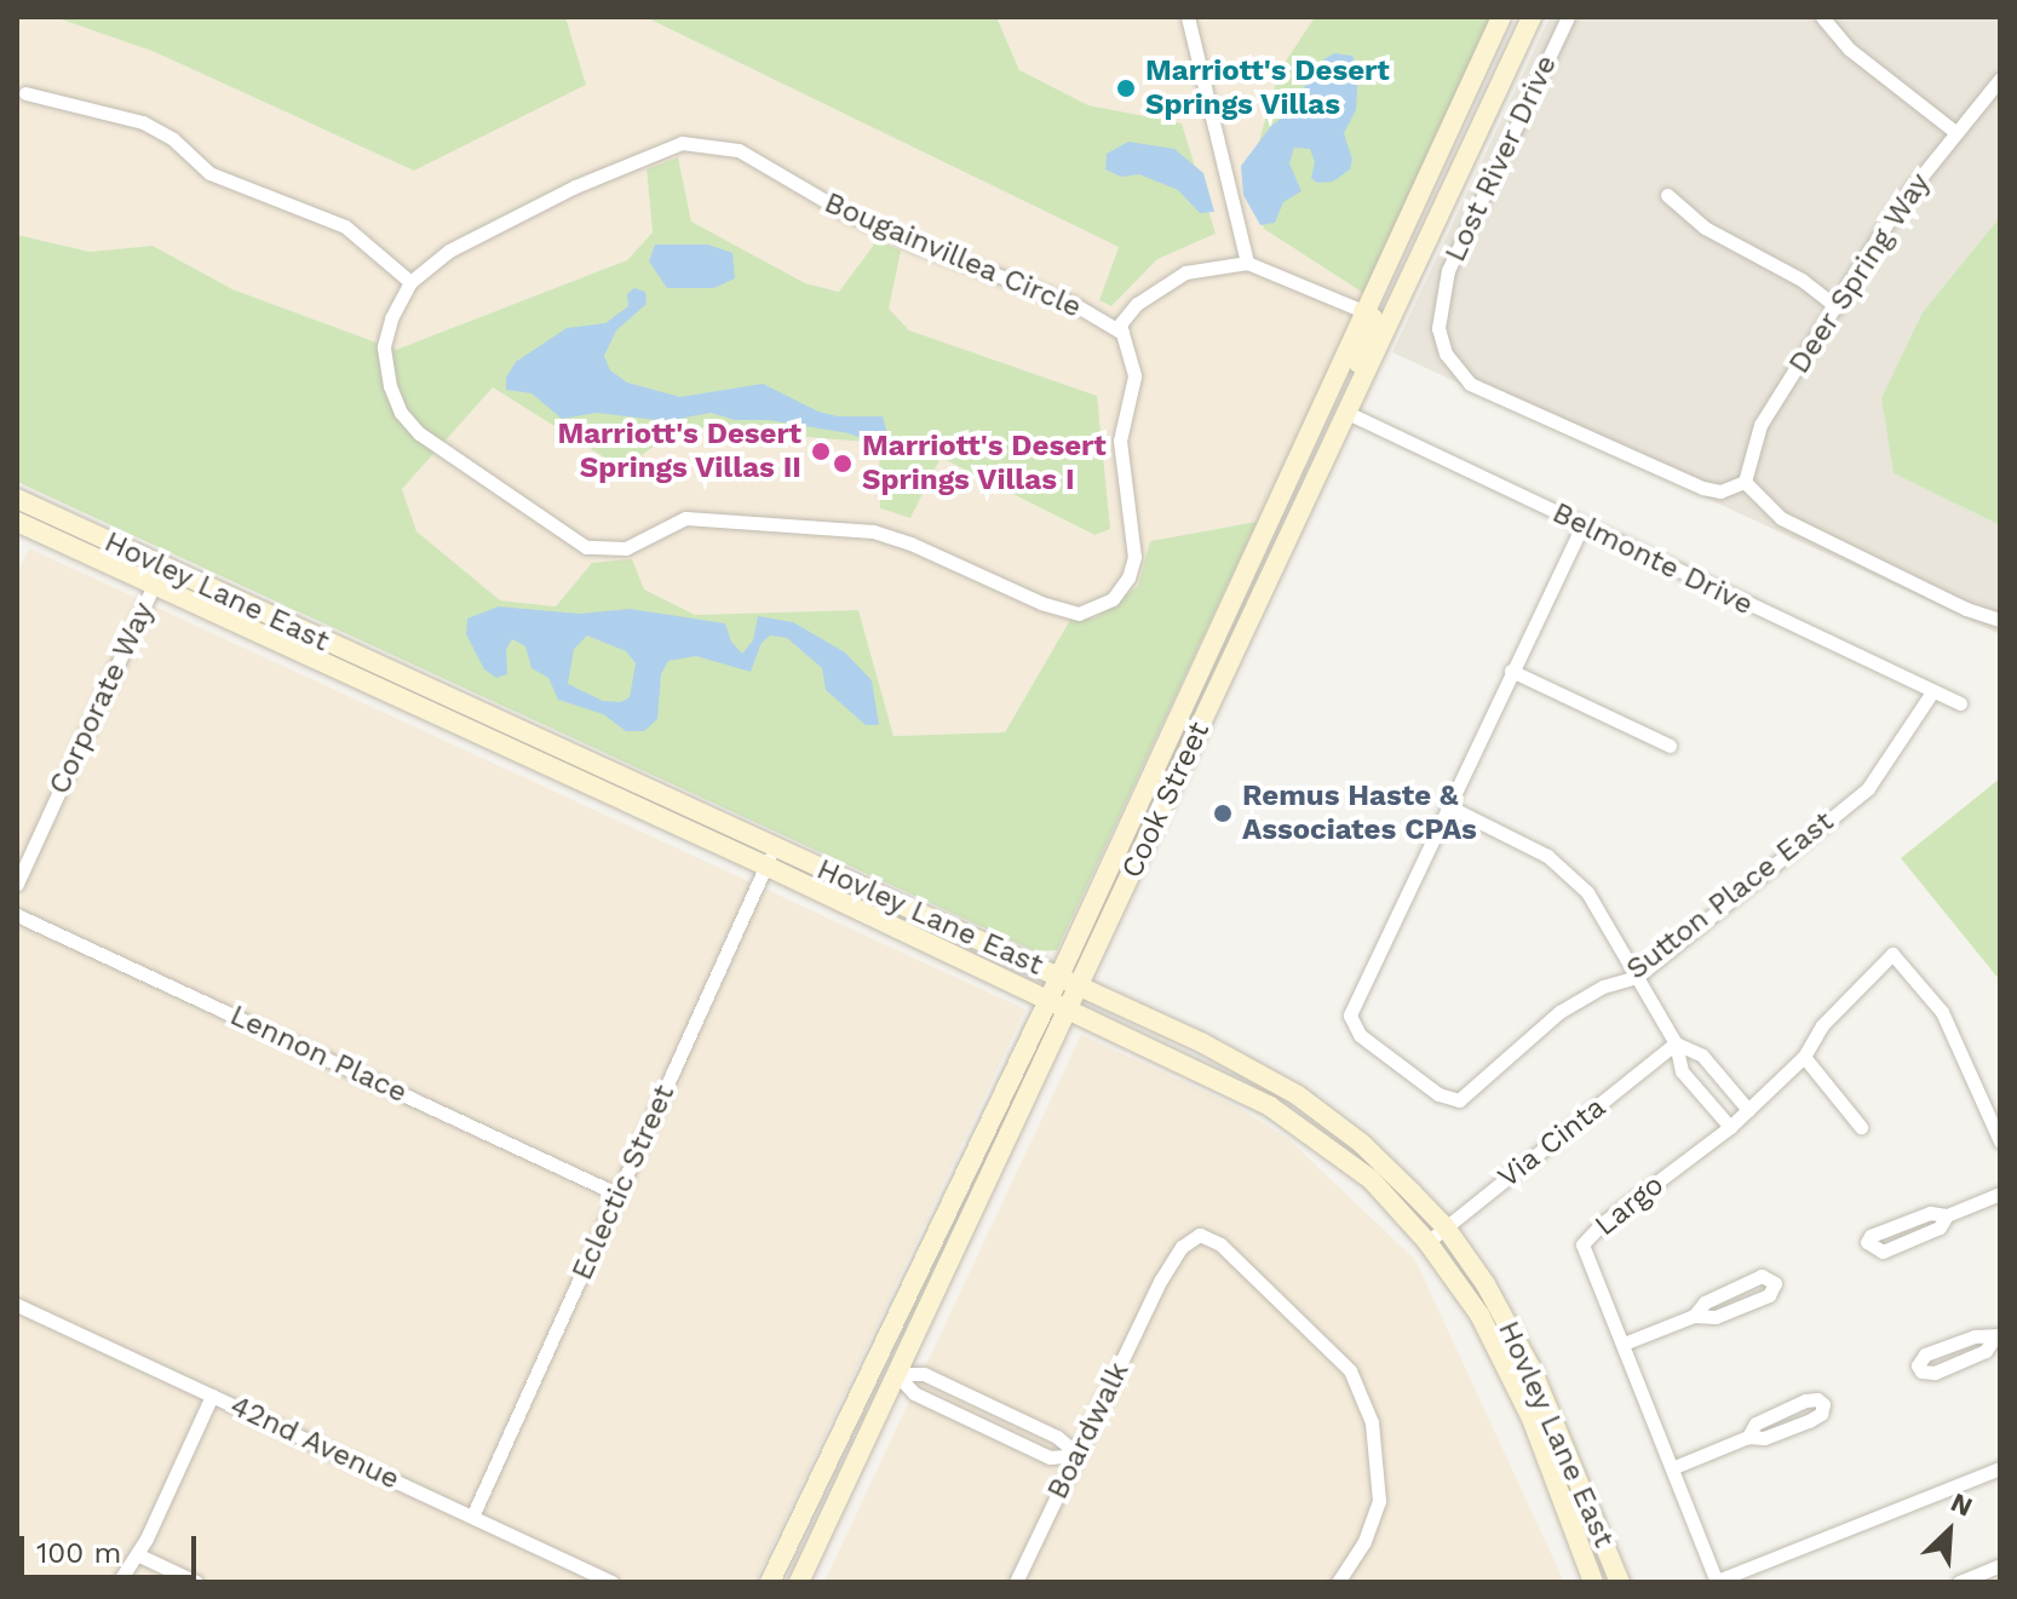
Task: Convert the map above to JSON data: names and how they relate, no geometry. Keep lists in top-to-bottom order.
{
  "streets": {
    "main road": ["Hovley Lane East", "Cook Street"],
    "street": [
      "Lost River Drive",
      "Bougainvillea Circle",
      "Deer Spring Way",
      "Belmonte Drive",
      "Corporate Way",
      "Sutton Place East",
      "Lennon Place",
      "Via Cinta",
      "Eclectic Street",
      "Largo",
      "Boardwalk",
      "42nd Avenue"
    ]
  },
  "crossings": [
    ["Lost River Drive", "Deer Spring Way"],
    ["Belmonte Drive", "Cook Street"],
    ["Belmonte Drive", "Sutton Place East"],
    ["Hovley Lane East", "Corporate Way"],
    ["Hovley Lane East", "Cook Street"],
    ["Hovley Lane East", "Via Cinta"],
    ["Hovley Lane East", "Eclectic Street"],
    ["Lennon Place", "Eclectic Street"],
    ["Eclectic Street", "42nd Avenue"]
  ],
  "places": [
    "Marriott's Desert Springs Villas",
    "Marriott's Desert Springs Villas II",
    "Marriott's Desert Springs Villas I",
    "Remus Haste & Associates CPAs"
  ],
  "scale_bar": "100 m",
  "north": "top right"
}
